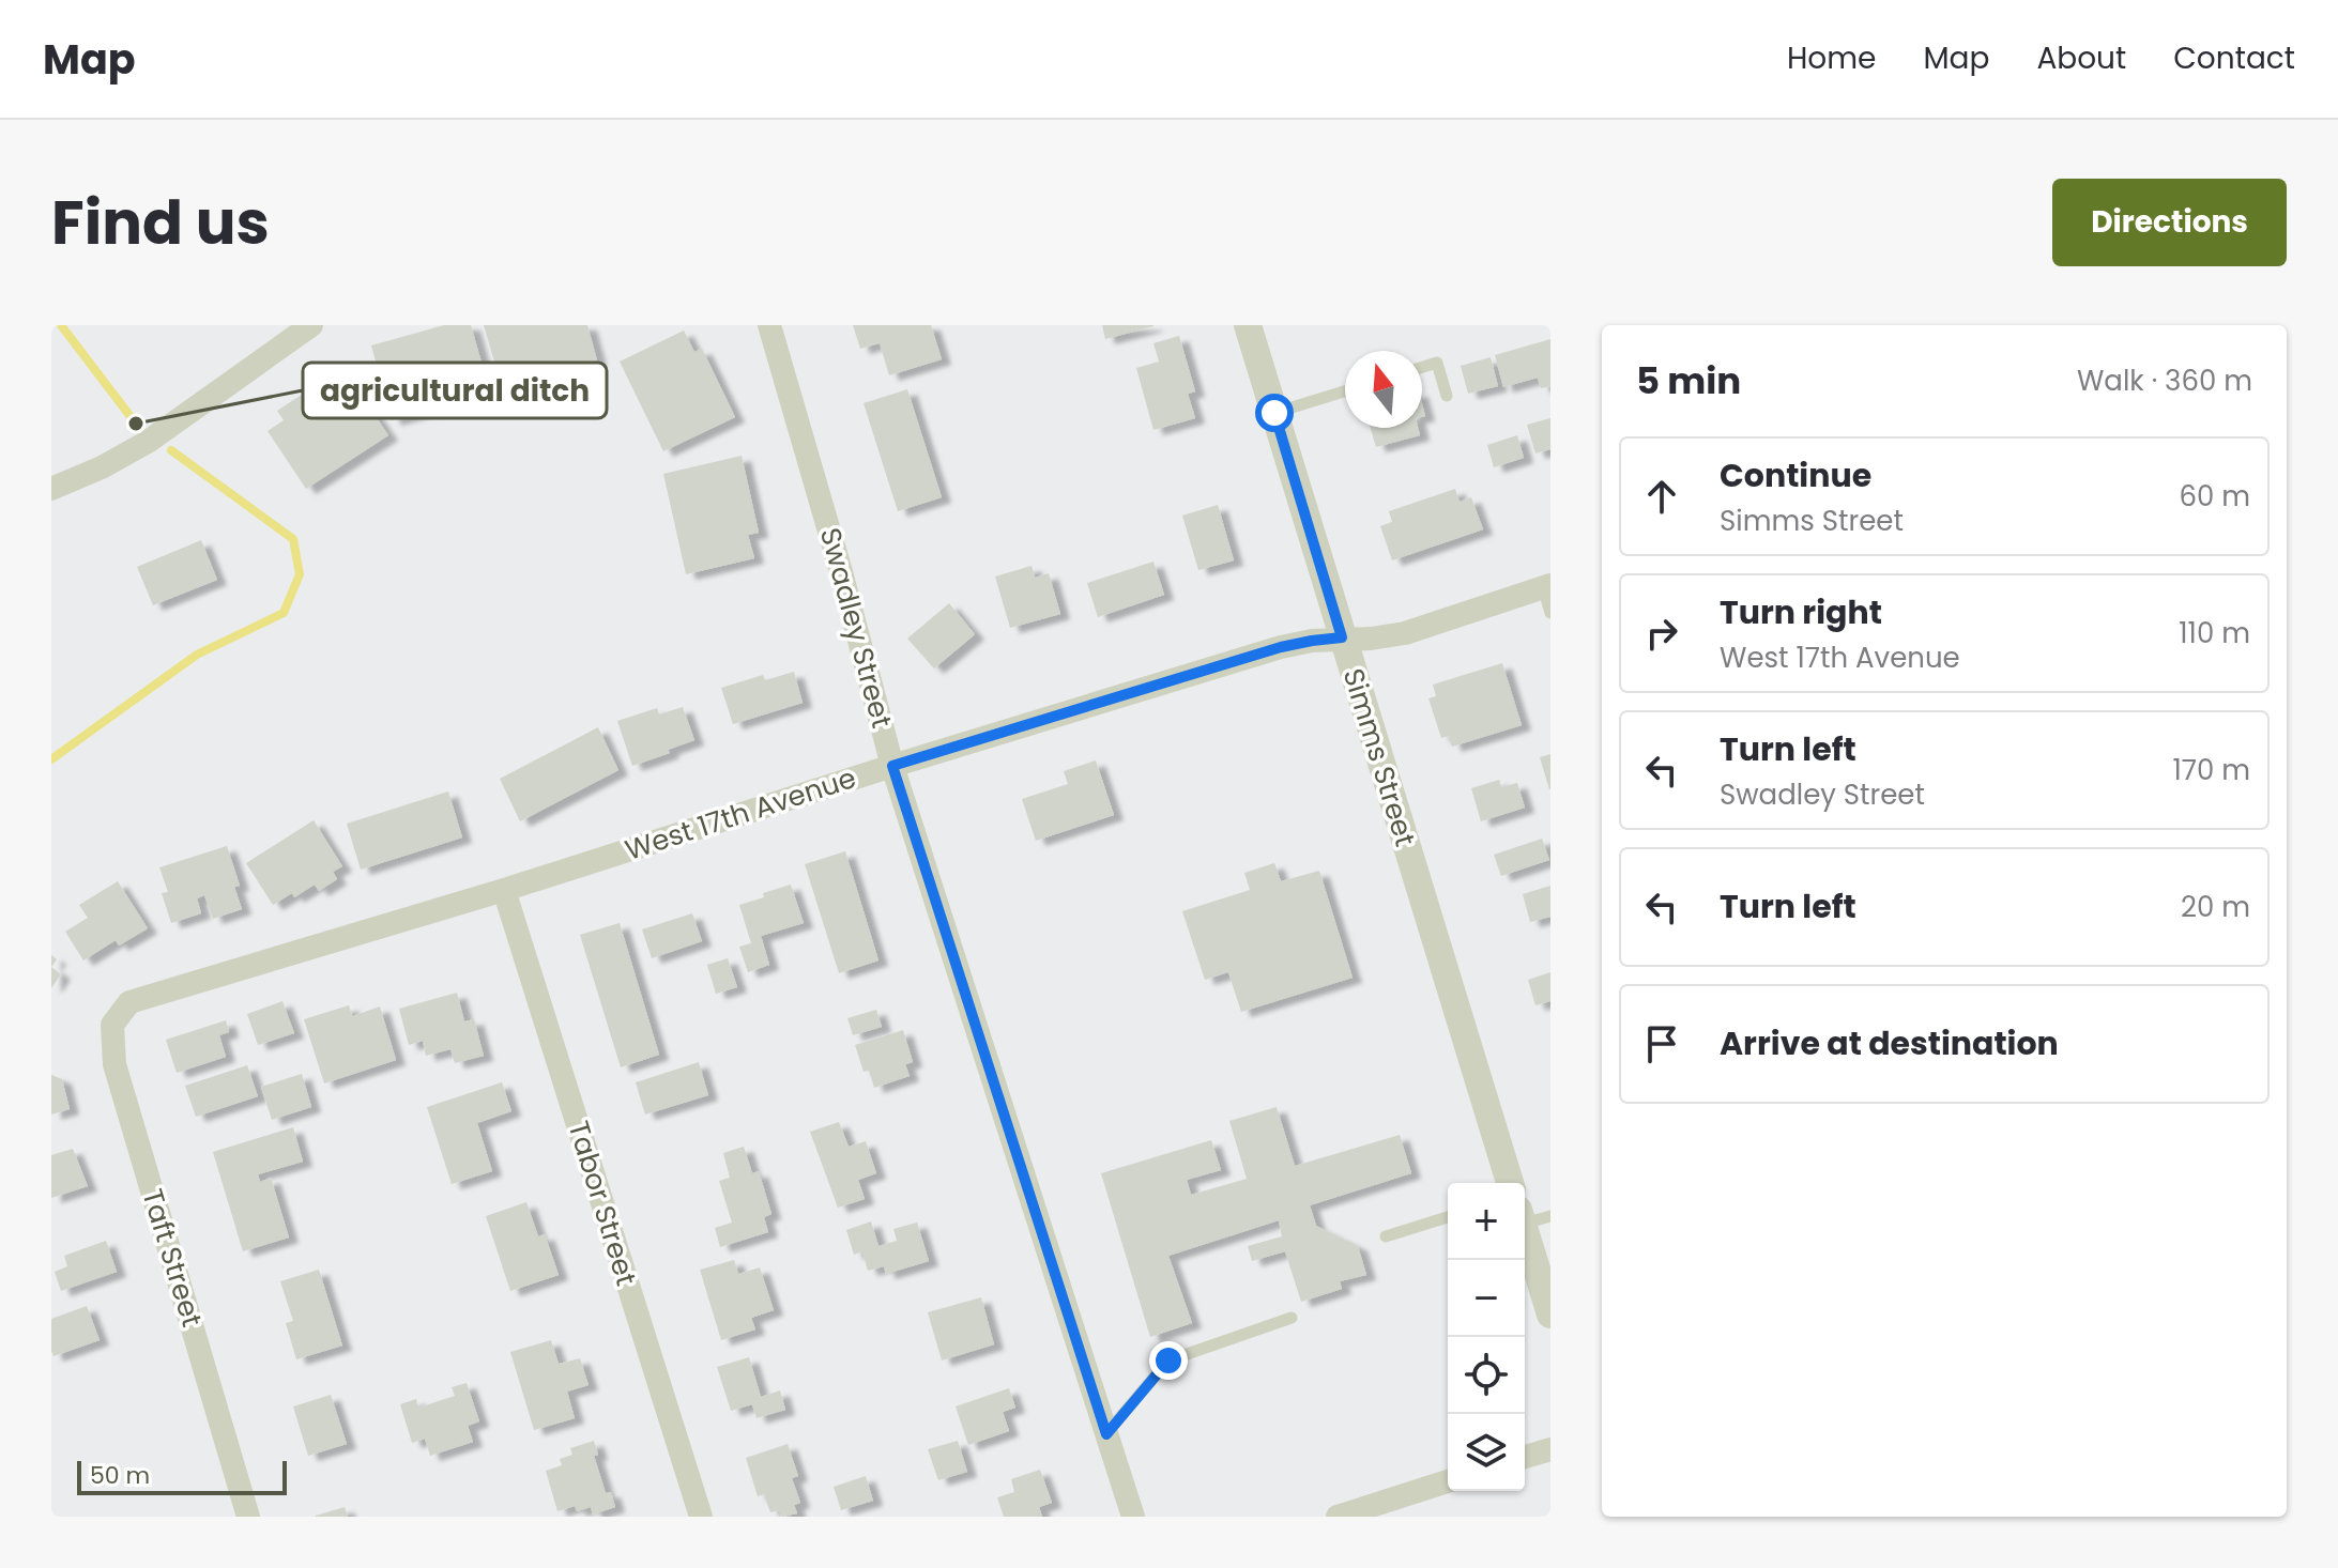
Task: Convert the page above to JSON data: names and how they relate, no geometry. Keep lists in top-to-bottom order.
{
  "streets": {
    "street": [
      "Swadley Street",
      "Simms Street",
      "West 17th Avenue",
      "Tabor Street",
      "Taft Street"
    ]
  },
  "crossings": [
    ["Swadley Street", "West 17th Avenue"],
    ["Simms Street", "West 17th Avenue"],
    ["West 17th Avenue", "Tabor Street"],
    ["West 17th Avenue", "Taft Street"]
  ],
  "places": ["agricultural ditch"],
  "scale_bar": "50 m",
  "north": "top",
  "page": {
    "header": "Map",
    "nav": [
      "Home",
      "Map",
      "About",
      "Contact"
    ],
    "title": "Find us",
    "buttons": "Directions",
    "heading": ["5 min", "Walk · 360 m"],
    "list": [
      ["Continue", "Simms Street", "60 m"],
      ["Turn right", "West 17th Avenue", "110 m"],
      ["Turn left", "Swadley Street", "170 m"],
      ["Turn left", "20 m"],
      "Arrive at destination"
    ],
    "map_buttons": ["+", "−"],
    "scale": "50 m"
  }
}
